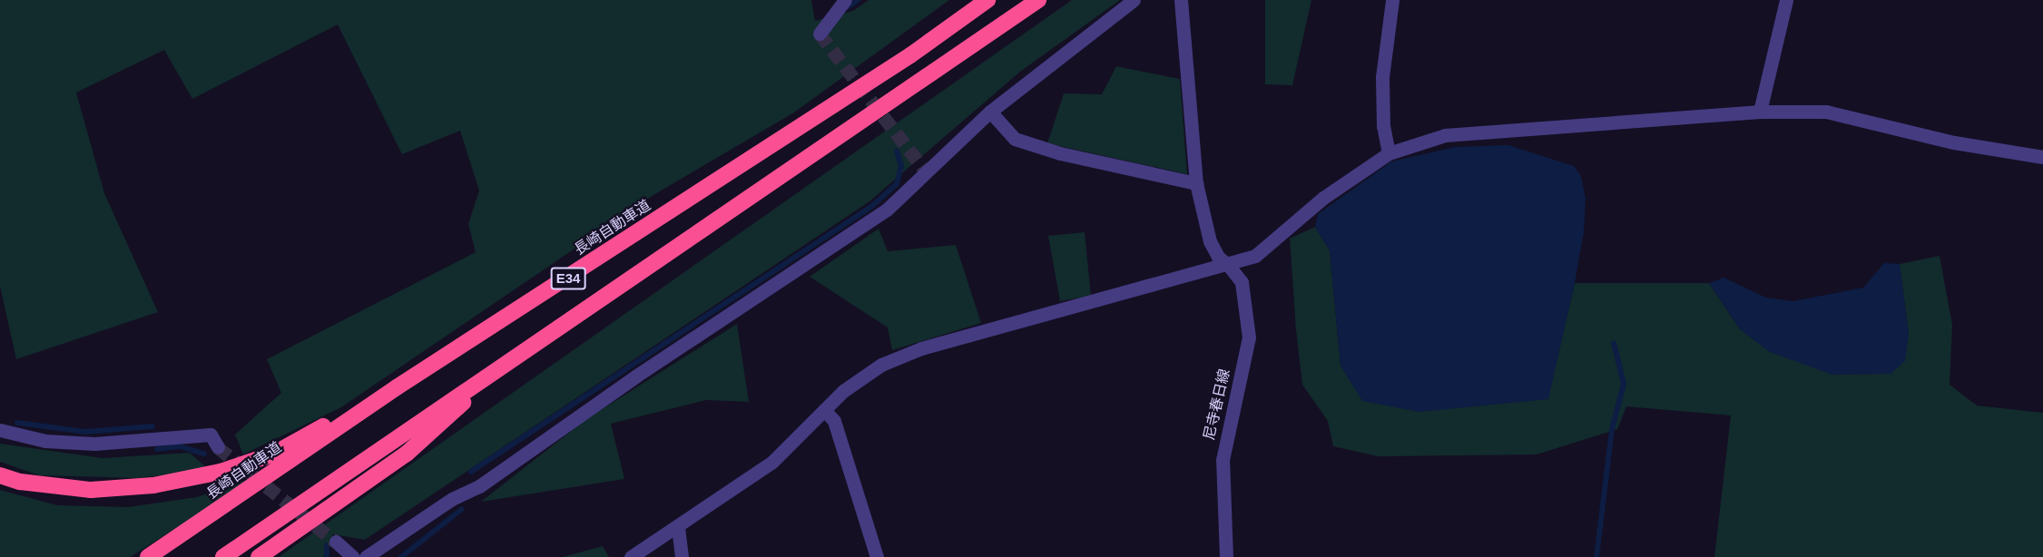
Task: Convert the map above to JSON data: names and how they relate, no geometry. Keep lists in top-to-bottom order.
{
  "streets": {
    "highway": ["長崎自動車道", "E34"],
    "street": ["尼寺春日線"]
  }
}
